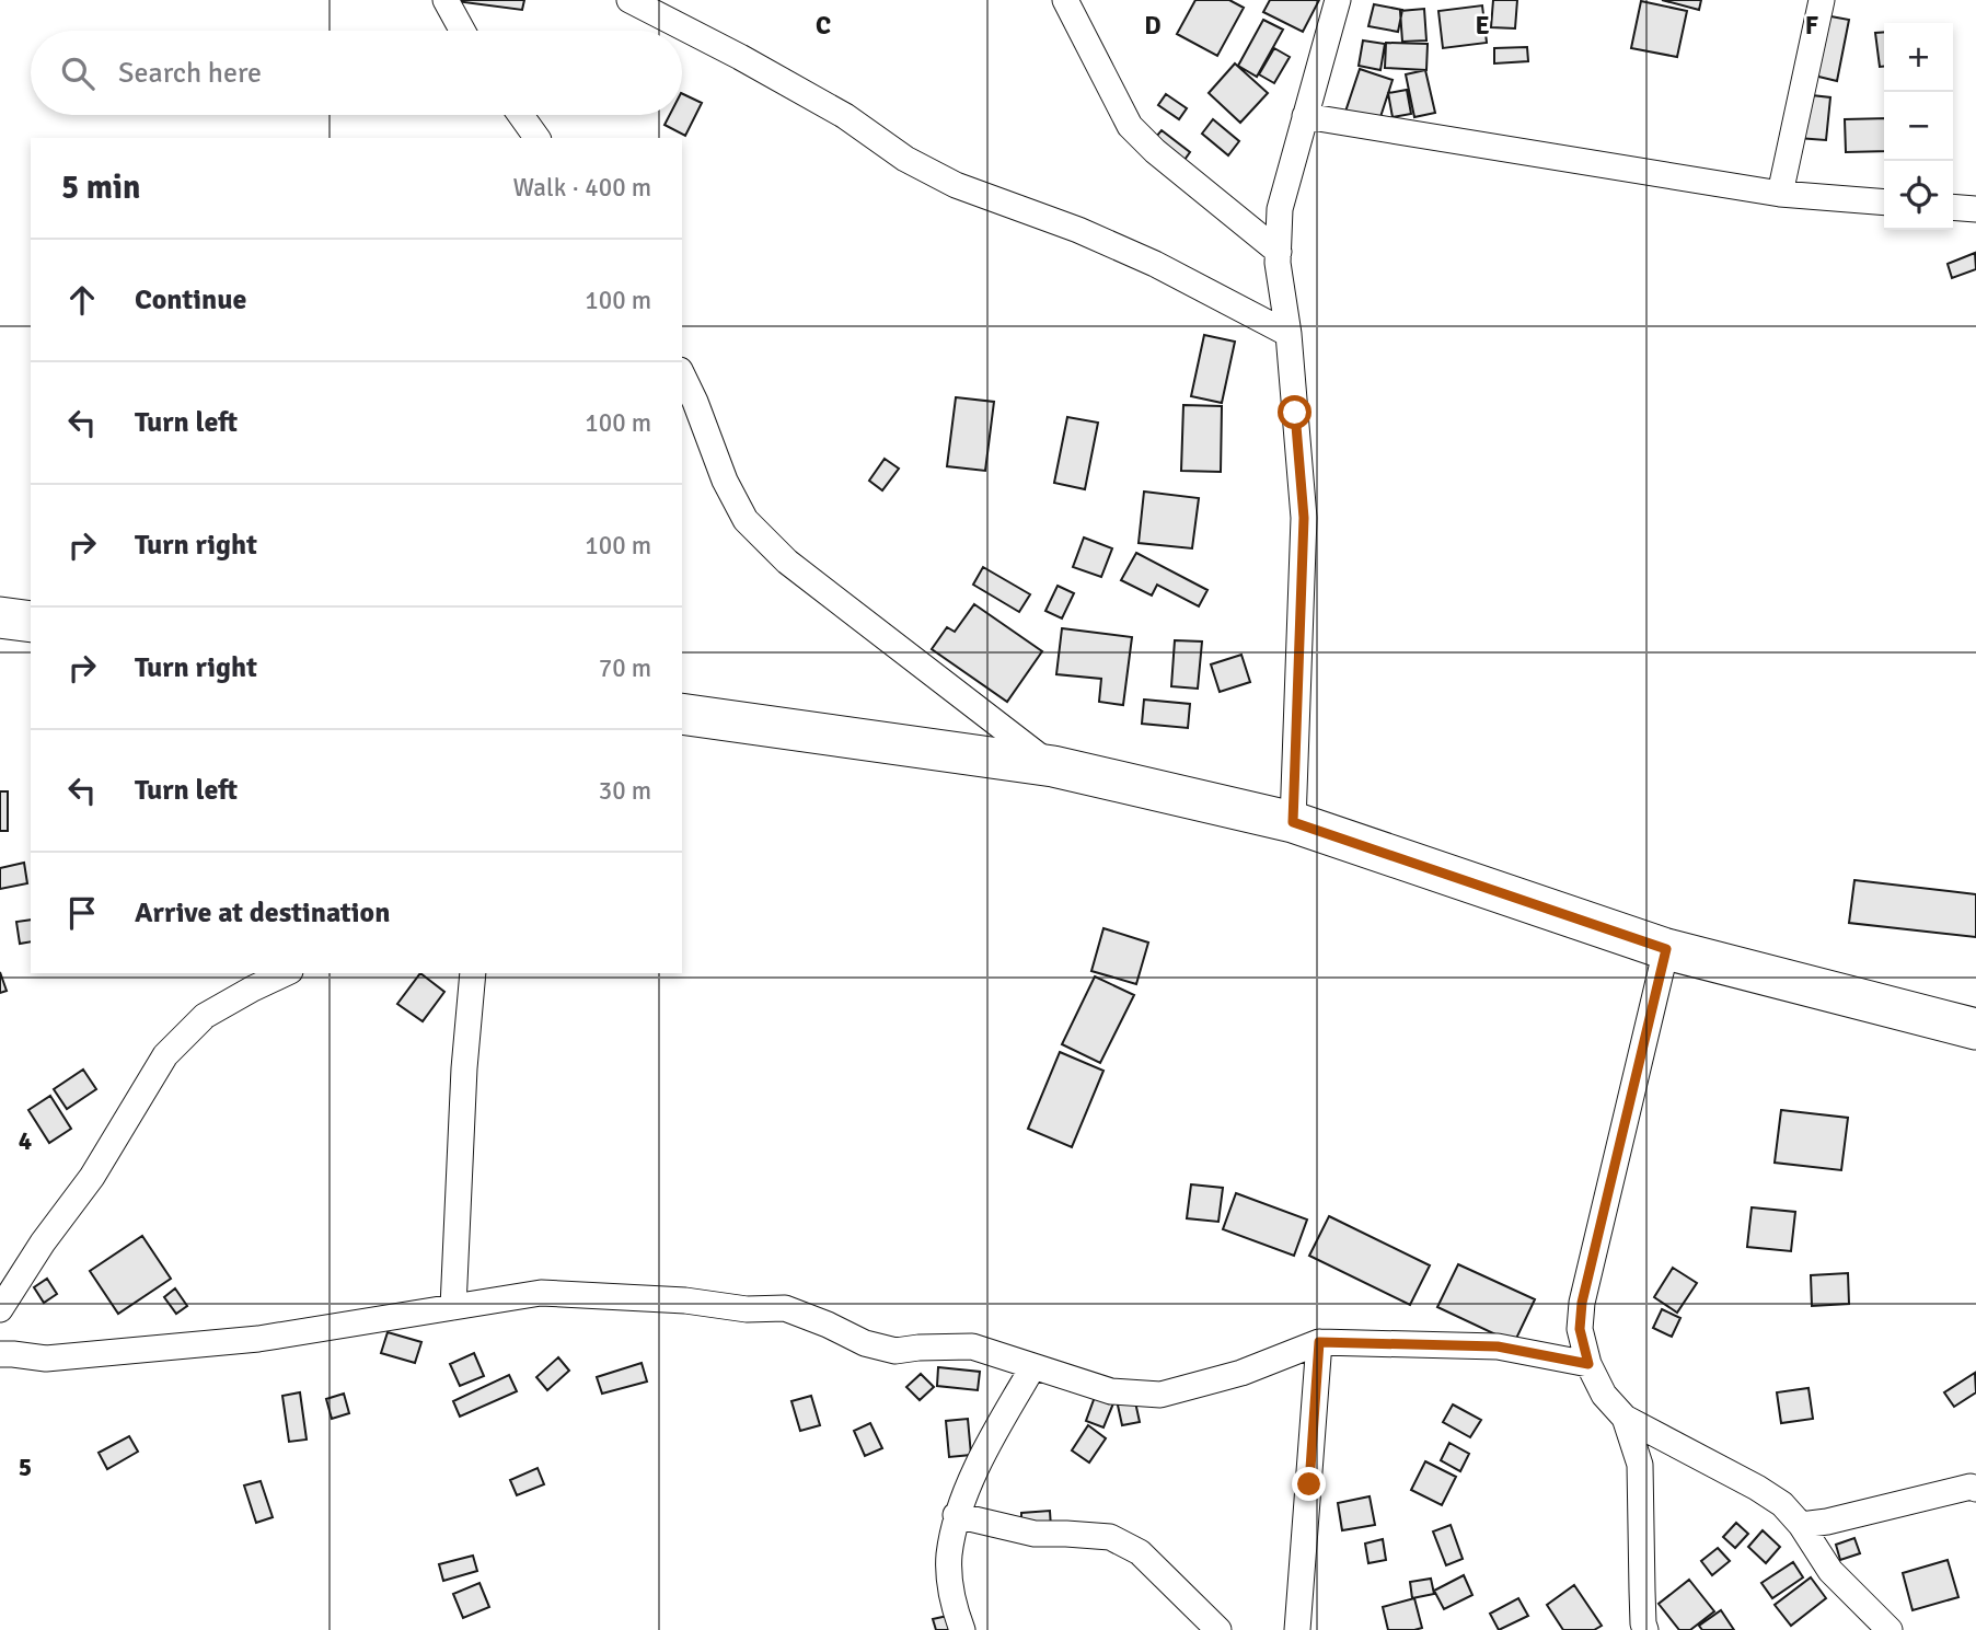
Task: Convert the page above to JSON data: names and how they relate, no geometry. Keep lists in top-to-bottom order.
{
  "page": {
    "map_buttons": ["+", "−"],
    "search": "Search here",
    "heading": ["5 min", "Walk · 400 m"],
    "list": [
      ["Continue", "100 m"],
      ["Turn left", "100 m"],
      ["Turn right", "100 m"],
      ["Turn right", "70 m"],
      ["Turn left", "30 m"],
      "Arrive at destination"
    ]
  },
  "grid": {
    "columns": [
      "C",
      "D",
      "E",
      "F"
    ],
    "rows": ["4", "5"]
  }
}
